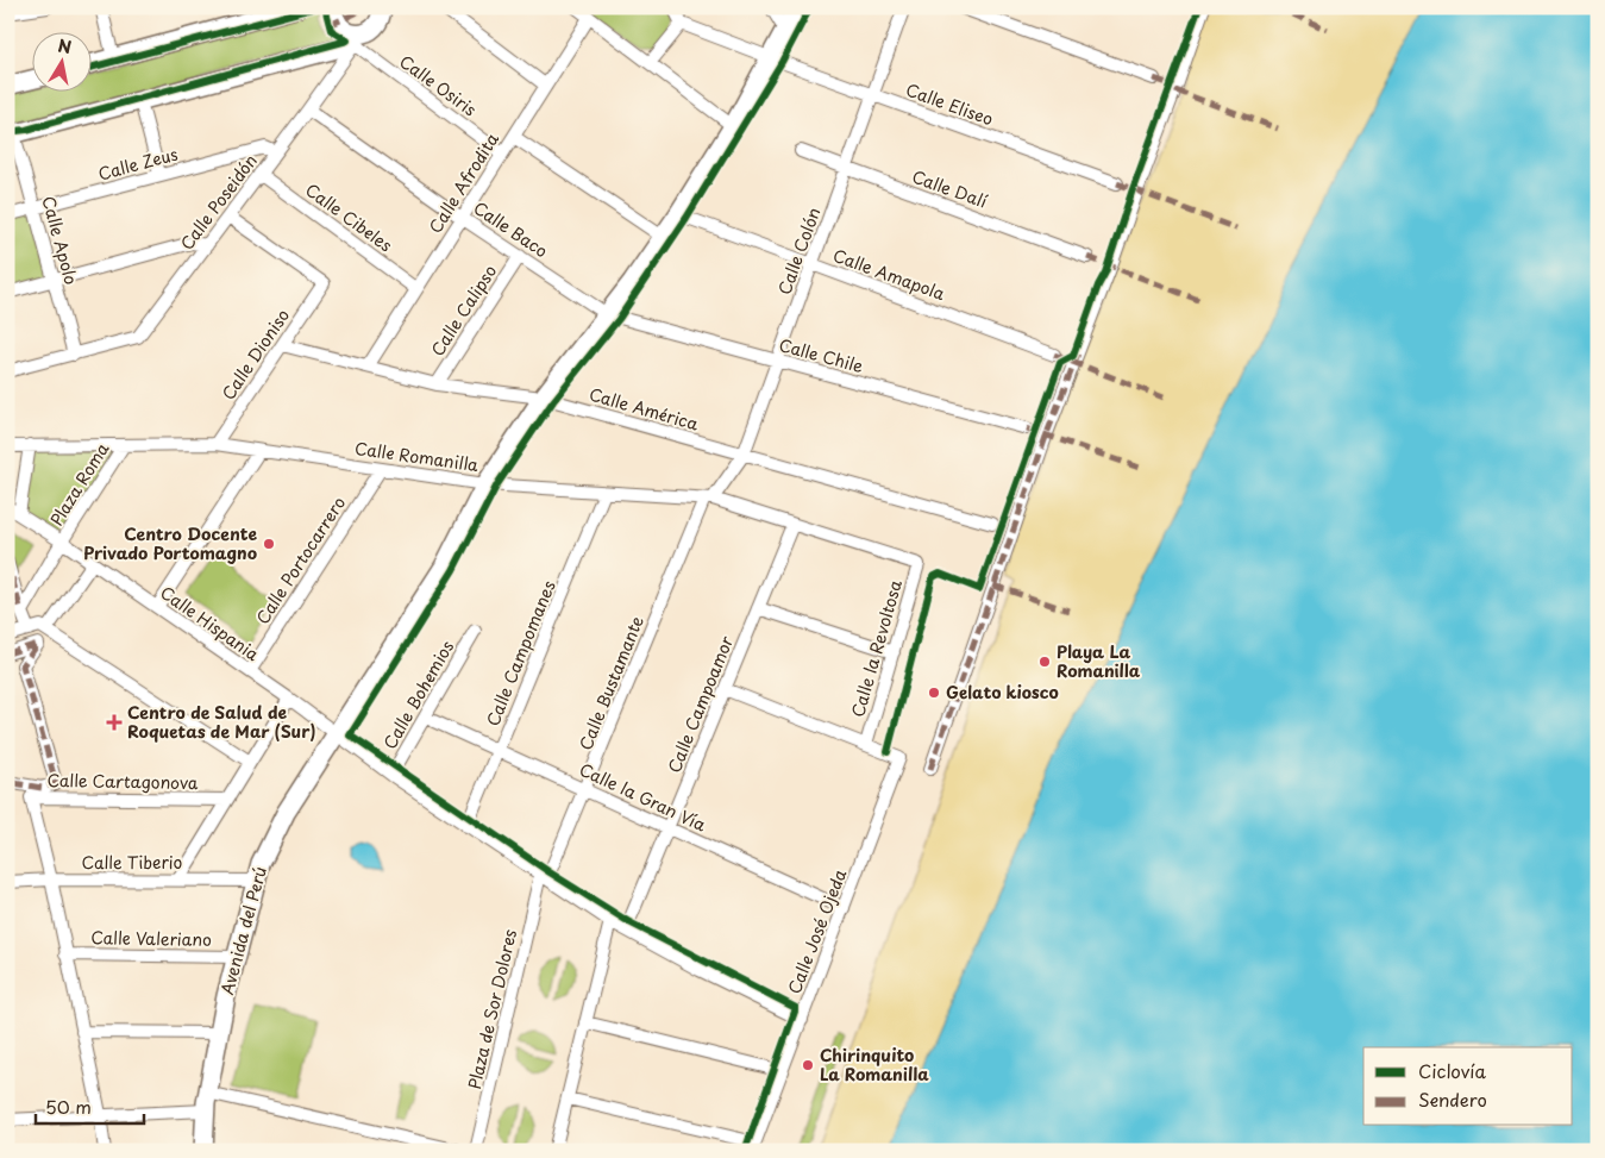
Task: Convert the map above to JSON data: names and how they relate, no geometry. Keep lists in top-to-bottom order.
{
  "streets": {
    "street": [
      "Calle Osiris",
      "Calle Eliseo",
      "Calle Zeus",
      "Calle Afrodita",
      "Calle Dalí",
      "Calle Poseidón",
      "Calle Cibeles",
      "Calle Baco",
      "Calle Apolo",
      "Calle Colón",
      "Calle Amapola",
      "Calle Calipso",
      "Calle Dioniso",
      "Calle Chile",
      "Calle América",
      "Calle Romanilla",
      "Plaza Roma",
      "Calle Portocarrero",
      "Calle Hispania",
      "Calle la Revoltosa",
      "Calle Campomanes",
      "Calle Bustamante",
      "Calle Bohemios",
      "Calle Campoamor",
      "Calle Cartagonova",
      "Calle la Gran Vía",
      "Calle Tiberio",
      "Avenida del Perú",
      "Calle José Ojeda",
      "Calle Valeriano",
      "Plaza de Sor Dolores"
    ]
  },
  "crossings": [
    ["Calle Osiris", "Calle Afrodita"],
    ["Calle Osiris", "Calle Poseidón"],
    ["Calle Eliseo", "Calle Colón"],
    ["Calle Eliseo", "Avenida del Perú"],
    ["Calle Zeus", "Calle Poseidón"],
    ["Calle Zeus", "Calle Apolo"],
    ["Calle Afrodita", "Calle Cibeles"],
    ["Calle Afrodita", "Calle Baco"],
    ["Calle Afrodita", "Calle América"],
    ["Calle Dalí", "Calle Colón"],
    ["Calle Poseidón", "Calle Cibeles"],
    ["Calle Poseidón", "Calle Baco"],
    ["Calle Poseidón", "Calle Apolo"],
    ["Calle Poseidón", "Calle Dioniso"],
    ["Calle Baco", "Calle Calipso"],
    ["Calle Baco", "Calle Chile"],
    ["Calle Baco", "Avenida del Perú"],
    ["Calle Colón", "Calle Amapola"],
    ["Calle Colón", "Calle Chile"],
    ["Calle Colón", "Calle América"],
    ["Calle Colón", "Calle Romanilla"],
    ["Calle Colón", "Calle Bustamante"],
    ["Calle Amapola", "Avenida del Perú"],
    ["Calle Calipso", "Calle América"],
    ["Calle Dioniso", "Calle América"],
    ["Calle Dioniso", "Calle Romanilla"],
    ["Calle Chile", "Avenida del Perú"],
    ["Calle América", "Avenida del Perú"],
    ["Calle Romanilla", "Plaza Roma"],
    ["Calle Romanilla", "Calle Portocarrero"],
    ["Calle Romanilla", "Calle la Revoltosa"],
    ["Calle Romanilla", "Calle Campomanes"],
    ["Calle Romanilla", "Calle Bustamante"],
    ["Calle Romanilla", "Calle Campoamor"],
    ["Calle Romanilla", "Avenida del Perú"],
    ["Plaza Roma", "Calle Hispania"],
    ["Calle Portocarrero", "Calle Hispania"],
    ["Calle Hispania", "Calle Campomanes"],
    ["Calle Hispania", "Calle Bustamante"],
    ["Calle Hispania", "Calle Bohemios"],
    ["Calle Hispania", "Calle Campoamor"],
    ["Calle Hispania", "Avenida del Perú"],
    ["Calle Hispania", "Calle José Ojeda"],
    ["Calle Hispania", "Plaza de Sor Dolores"],
    ["Calle la Revoltosa", "Calle José Ojeda"],
    ["Calle Campomanes", "Calle la Gran Vía"],
    ["Calle Bustamante", "Calle la Gran Vía"],
    ["Calle Bustamante", "Plaza de Sor Dolores"],
    ["Calle Bohemios", "Calle la Gran Vía"],
    ["Calle Campoamor", "Calle la Gran Vía"],
    ["Calle Cartagonova", "Calle Tiberio"],
    ["Calle la Gran Vía", "Calle José Ojeda"],
    ["Calle Tiberio", "Avenida del Perú"],
    ["Avenida del Perú", "Calle Valeriano"]
  ],
  "places": {
    "other": [
      "Centro Docente Privado Portomagno",
      "Playa La Romanilla",
      "Gelato kiosco",
      "Chirinquito La Romanilla"
    ],
    "health": ["Centro de Salud de Roquetas de Mar (Sur)"]
  },
  "legend": ["Ciclovía", "Sendero"],
  "scale_bar": "50 m",
  "north": "top"
}
